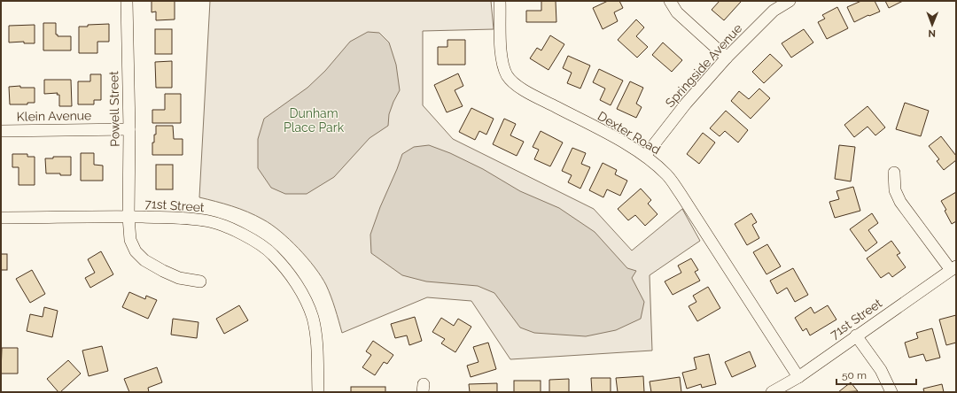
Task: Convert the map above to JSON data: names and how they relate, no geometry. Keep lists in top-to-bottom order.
{
  "streets": {
    "street": [
      "Springside Avenue",
      "Powell Street",
      "Klein Avenue",
      "Dexter Road",
      "71st Street"
    ]
  },
  "crossings": [
    ["Springside Avenue", "Dexter Road"],
    ["Powell Street", "Klein Avenue"],
    ["Powell Street", "71st Street"],
    ["Dexter Road", "71st Street"]
  ],
  "parks": ["Dunham Place Park"],
  "scale_bar": "50 m",
  "north": "bottom"
}
